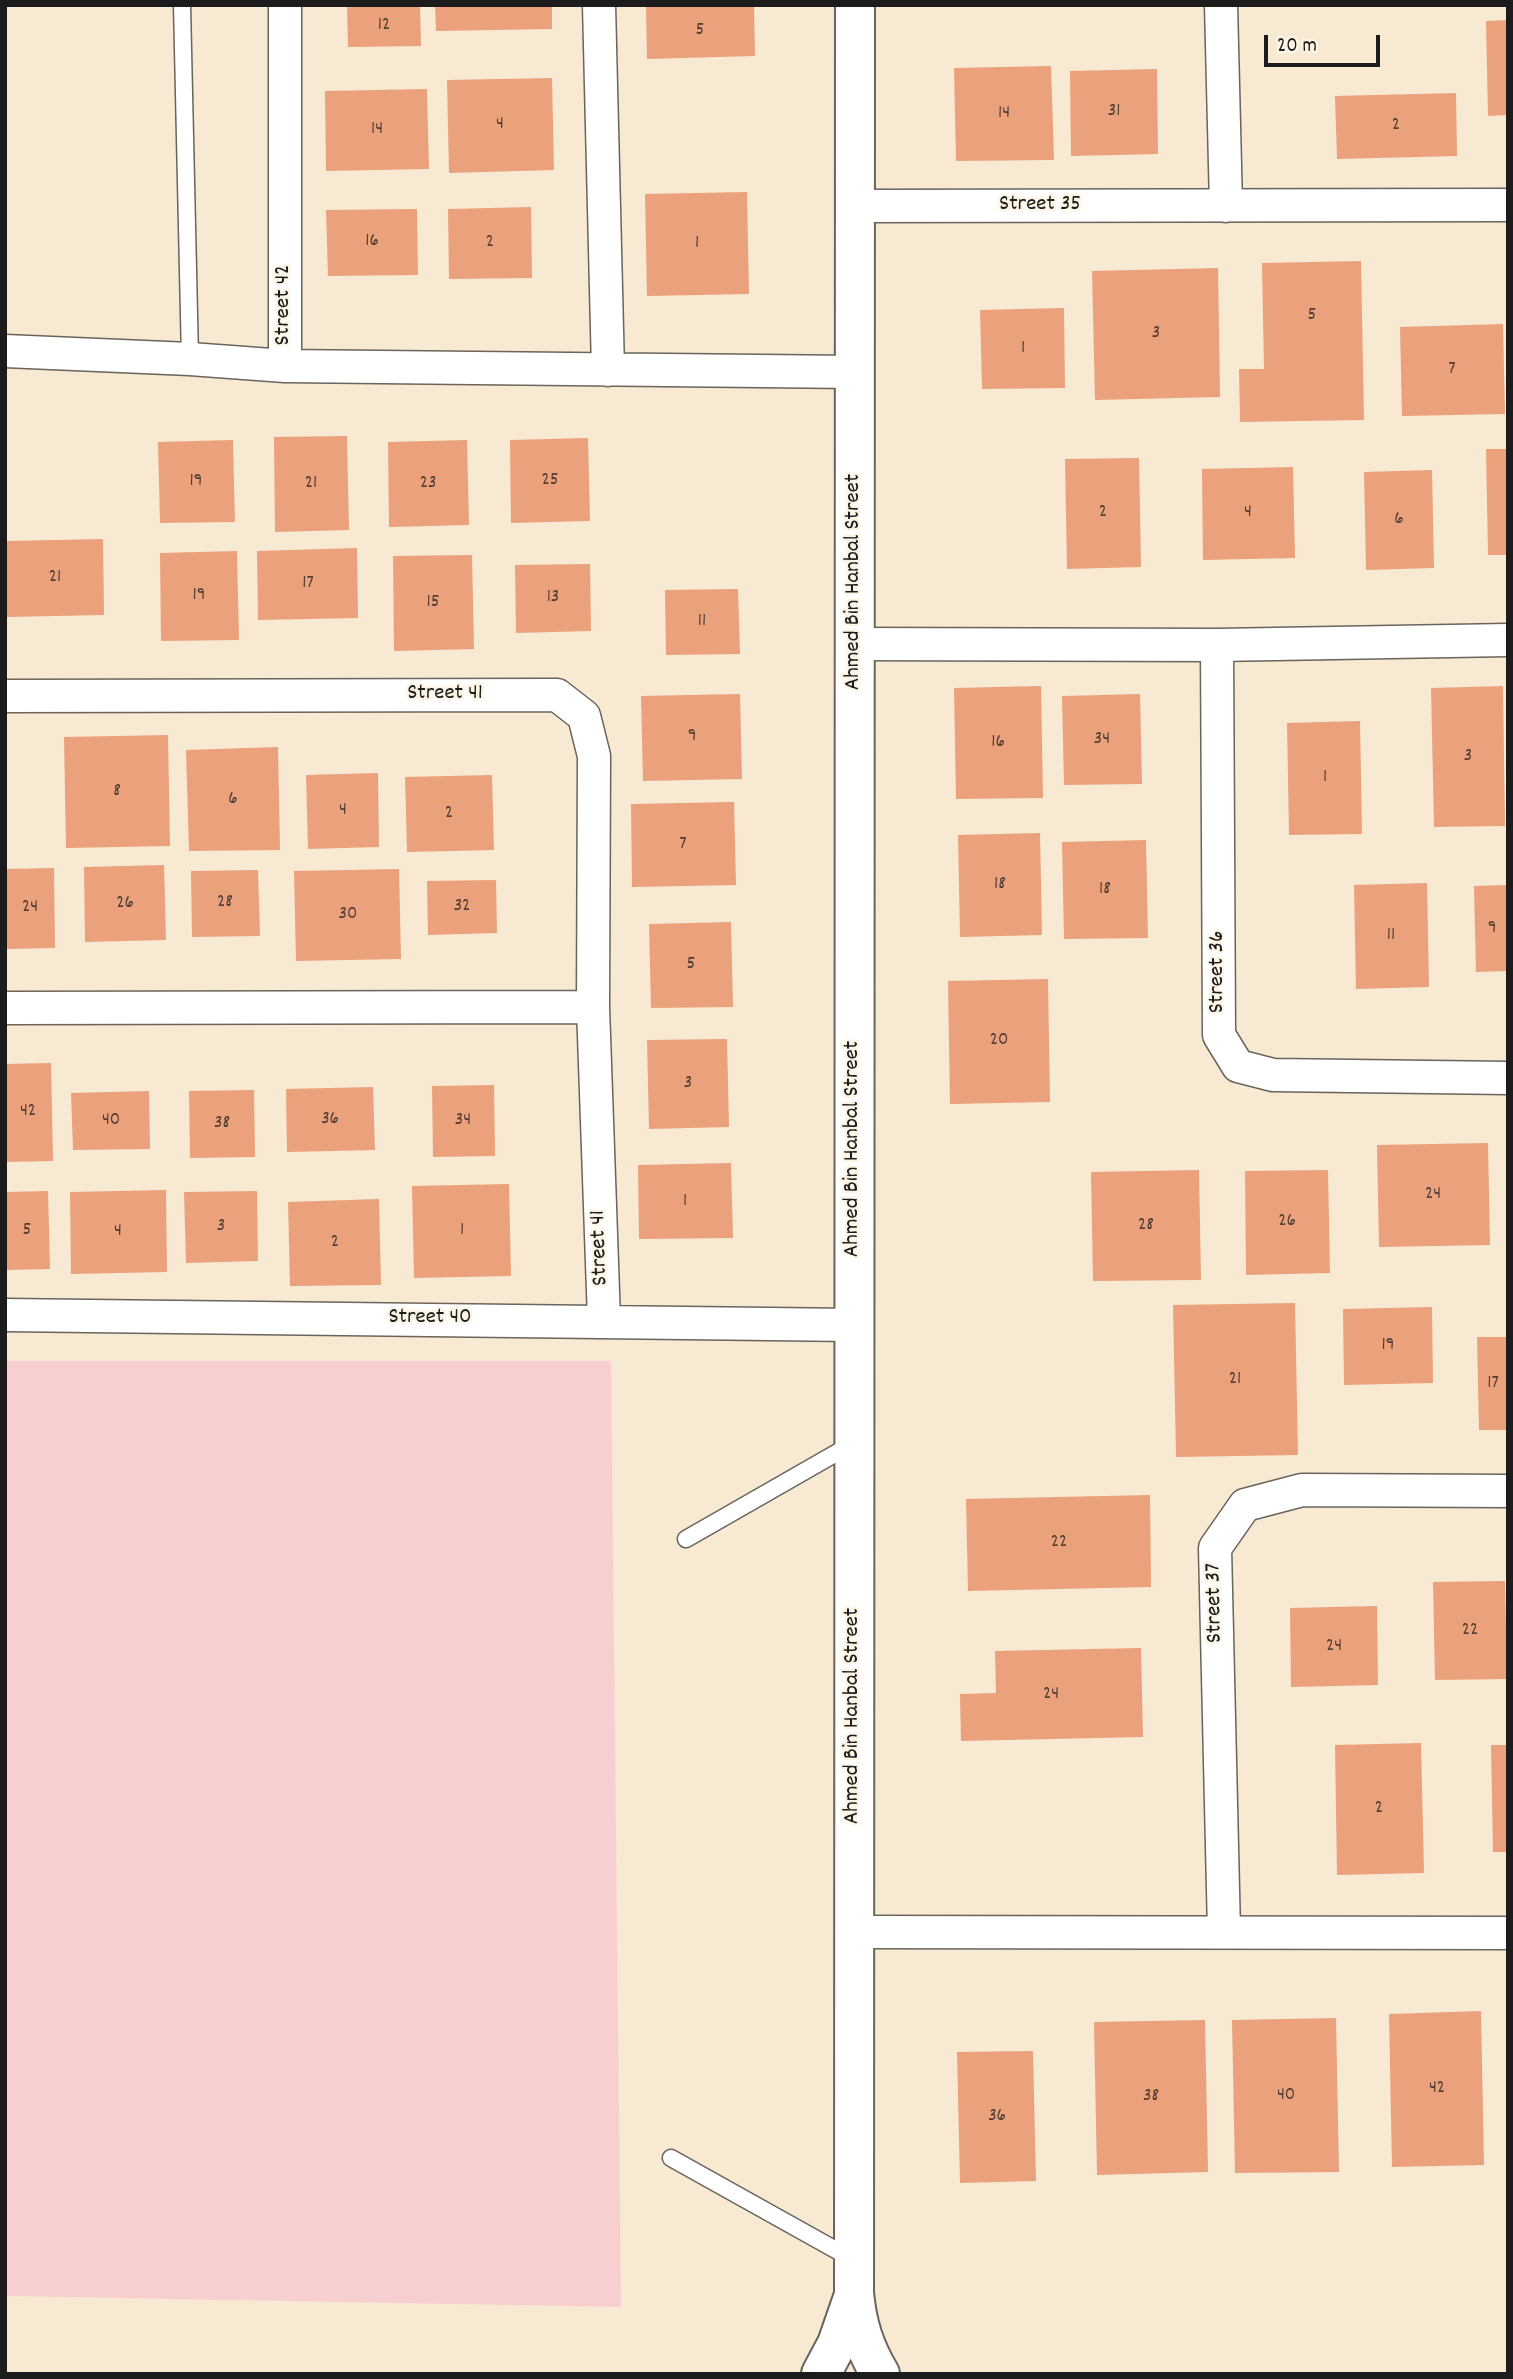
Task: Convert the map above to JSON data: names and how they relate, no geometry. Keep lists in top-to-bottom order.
{
  "streets": {
    "street": [
      "Street 35",
      "Street 42",
      "Ahmed Bin Hanbal Street",
      "Street 41",
      "Street 36",
      "Street 40",
      "Street 37"
    ]
  },
  "crossings": [
    ["Street 35", "Ahmed Bin Hanbal Street"],
    ["Street 42", "Ahmed Bin Hanbal Street"],
    ["Ahmed Bin Hanbal Street", "Street 40"],
    ["Street 41", "Street 40"]
  ],
  "house_numbers": [
    "12",
    "5",
    "31",
    "14",
    "4",
    "2",
    "14",
    "16",
    "2",
    "1",
    "5",
    "3",
    "1",
    "7",
    "25",
    "19",
    "21",
    "23",
    "2",
    "4",
    "6",
    "21",
    "17",
    "19",
    "13",
    "15",
    "11",
    "9",
    "34",
    "16",
    "3",
    "1",
    "8",
    "6",
    "4",
    "2",
    "7",
    "18",
    "18",
    "28",
    "26",
    "32",
    "24",
    "30",
    "9",
    "11",
    "5",
    "20",
    "3",
    "42",
    "36",
    "40",
    "34",
    "38",
    "24",
    "1",
    "26",
    "28",
    "3",
    "5",
    "1",
    "4",
    "2",
    "19",
    "21",
    "17",
    "22",
    "22",
    "24",
    "24",
    "2",
    "42",
    "40",
    "38",
    "36"
  ],
  "scale_bar": "20 m"
}
